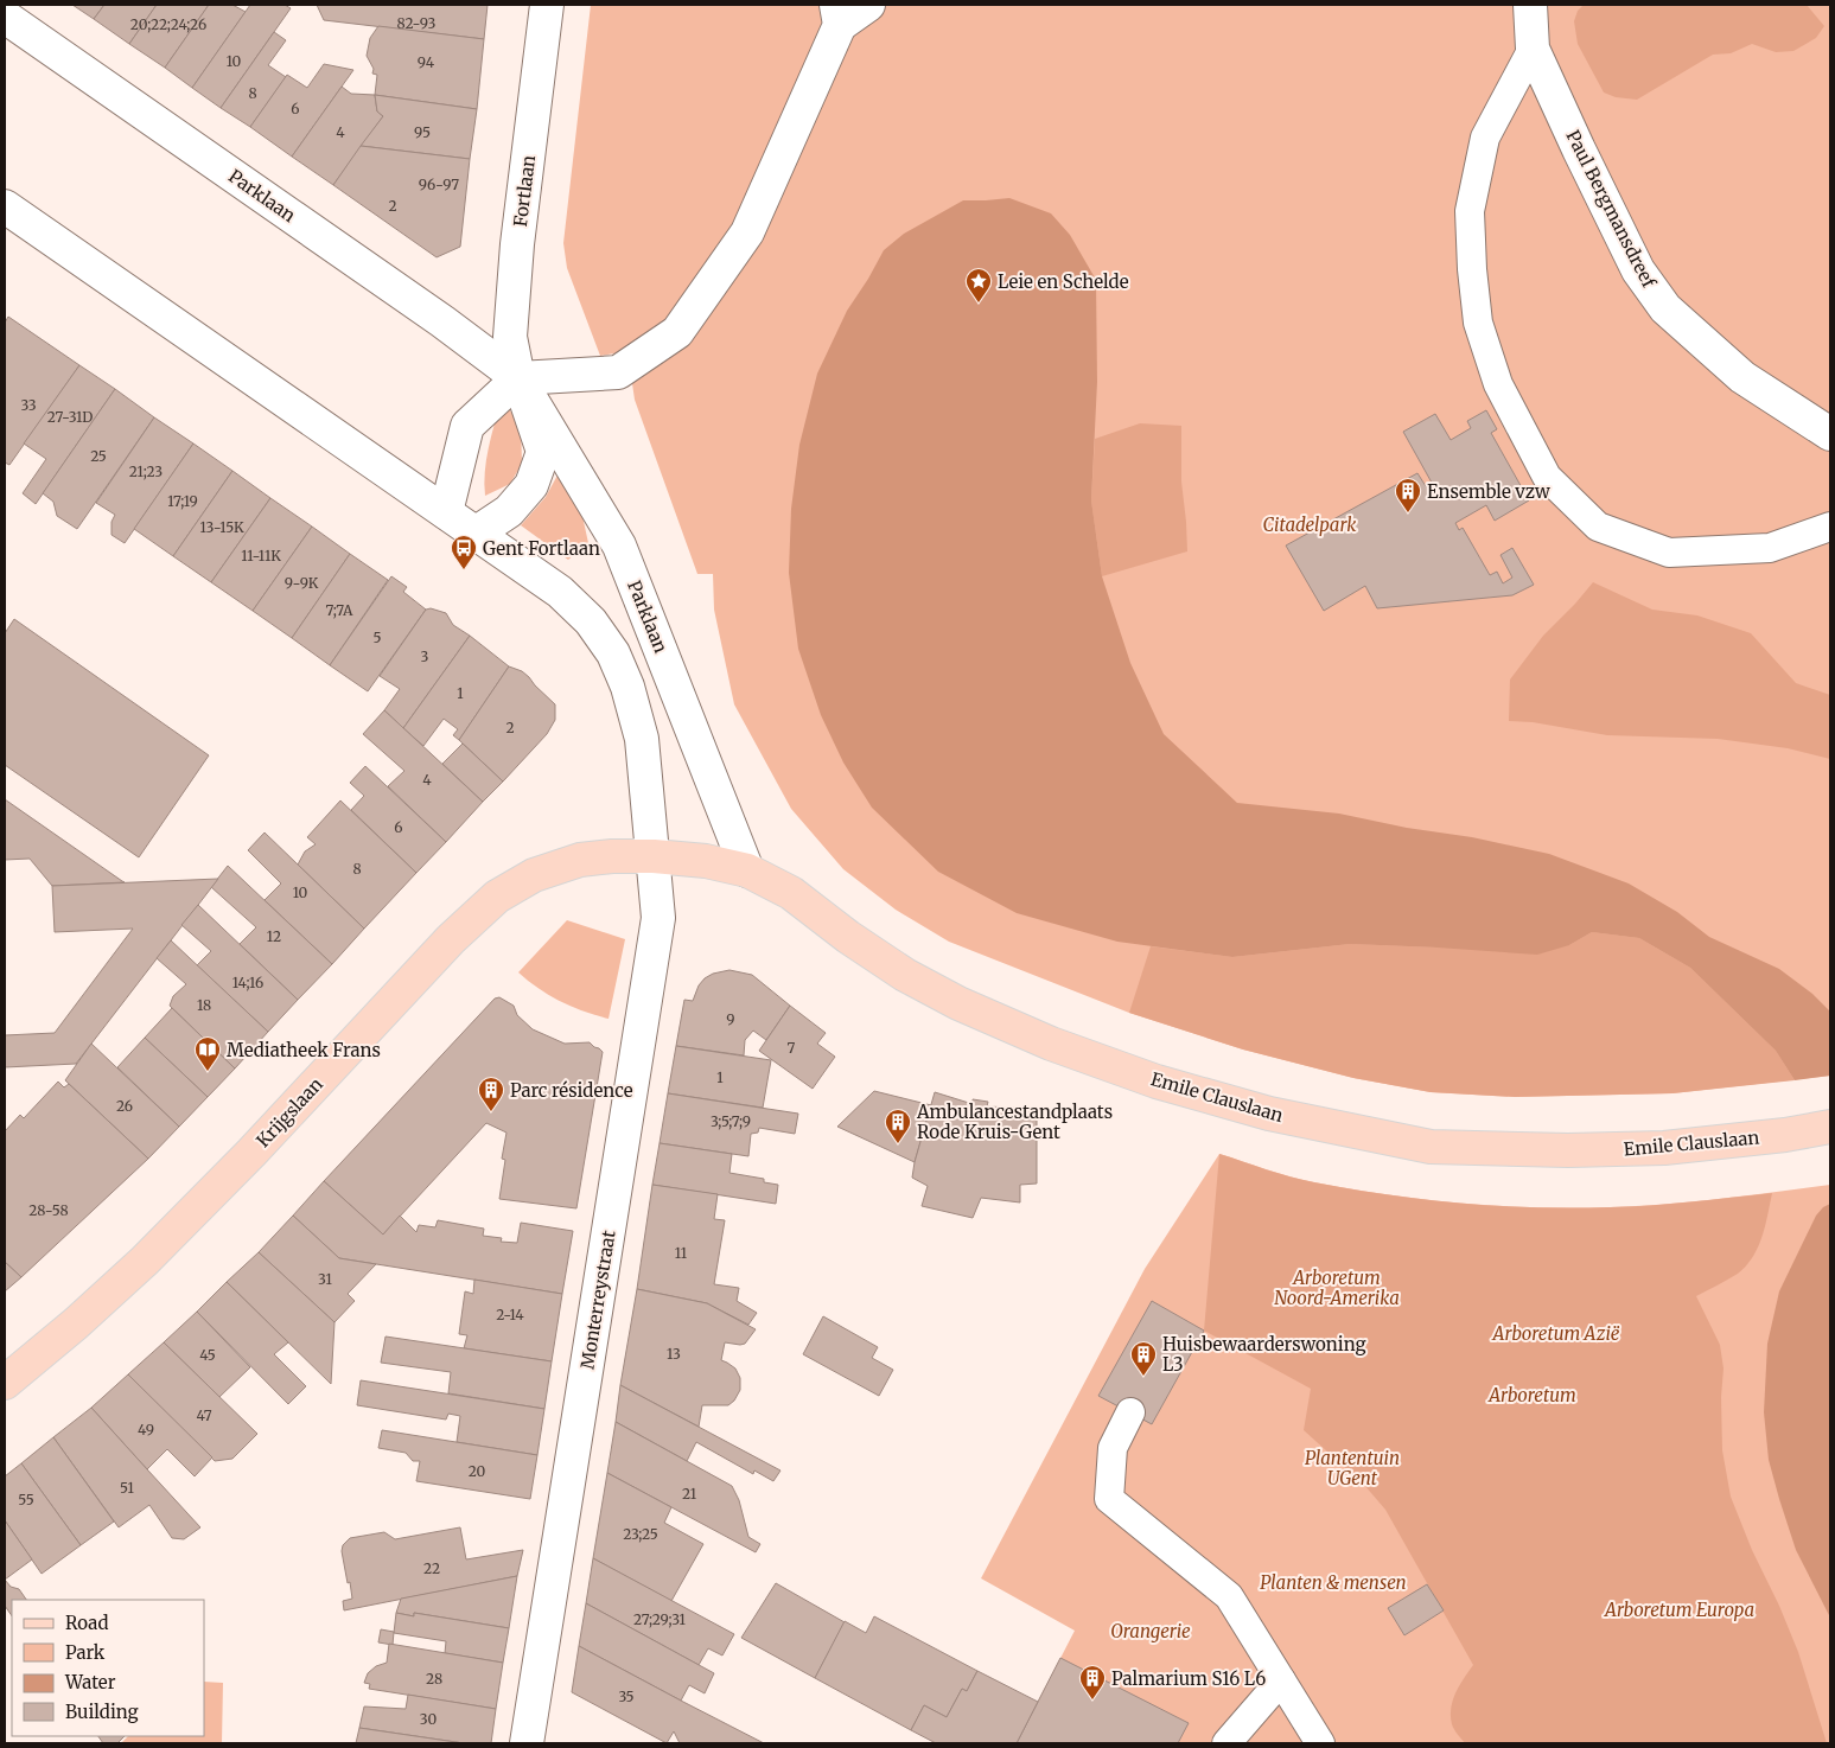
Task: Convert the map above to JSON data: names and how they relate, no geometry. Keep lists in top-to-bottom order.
{
  "streets": {
    "main road": ["Emile Clauslaan", "Krijgslaan"],
    "street": [
      "Fortlaan",
      "Parklaan",
      "Paul Bergmansdreef",
      "Monterreystraat"
    ]
  },
  "crossings": [
    ["Fortlaan", "Parklaan"],
    ["Parklaan", "Emile Clauslaan"],
    ["Emile Clauslaan", "Krijgslaan"],
    ["Emile Clauslaan", "Monterreystraat"],
    ["Krijgslaan", "Monterreystraat"]
  ],
  "parks": [
    "Citadelpark",
    "Arboretum Noord-Amerika",
    "Arboretum Azië",
    "Arboretum",
    "Plantentuin UGent",
    "Planten & mensen",
    "Arboretum Europa",
    "Orangerie"
  ],
  "places": {
    "place": ["Leie en Schelde"],
    "building": [
      "Ensemble vzw",
      "Parc résidence",
      "Ambulancestandplaats Rode Kruis-Gent",
      "Huisbewaarderswoning L3",
      "Palmarium S16 L6"
    ],
    "bus stop": ["Gent Fortlaan"],
    "library": ["Mediatheek Frans"]
  },
  "house_numbers": [
    "82-93",
    "20;22;24;26",
    "10",
    "94",
    "8",
    "6",
    "4",
    "95",
    "96-97",
    "2",
    "33",
    "27-31D",
    "25",
    "21;23",
    "17;19",
    "13-15K",
    "11-11K",
    "9-9K",
    "7;7A",
    "5",
    "3",
    "1",
    "2",
    "4",
    "6",
    "8",
    "10",
    "12",
    "14;16",
    "18",
    "9",
    "7",
    "1",
    "26",
    "3;5;7;9",
    "28-58",
    "11",
    "31",
    "2-14",
    "13",
    "45",
    "47",
    "49",
    "20",
    "51",
    "21",
    "55",
    "23;25",
    "22",
    "27;29;31",
    "28",
    "35",
    "30"
  ],
  "legend": [
    "Road",
    "Park",
    "Water",
    "Building"
  ]
}
